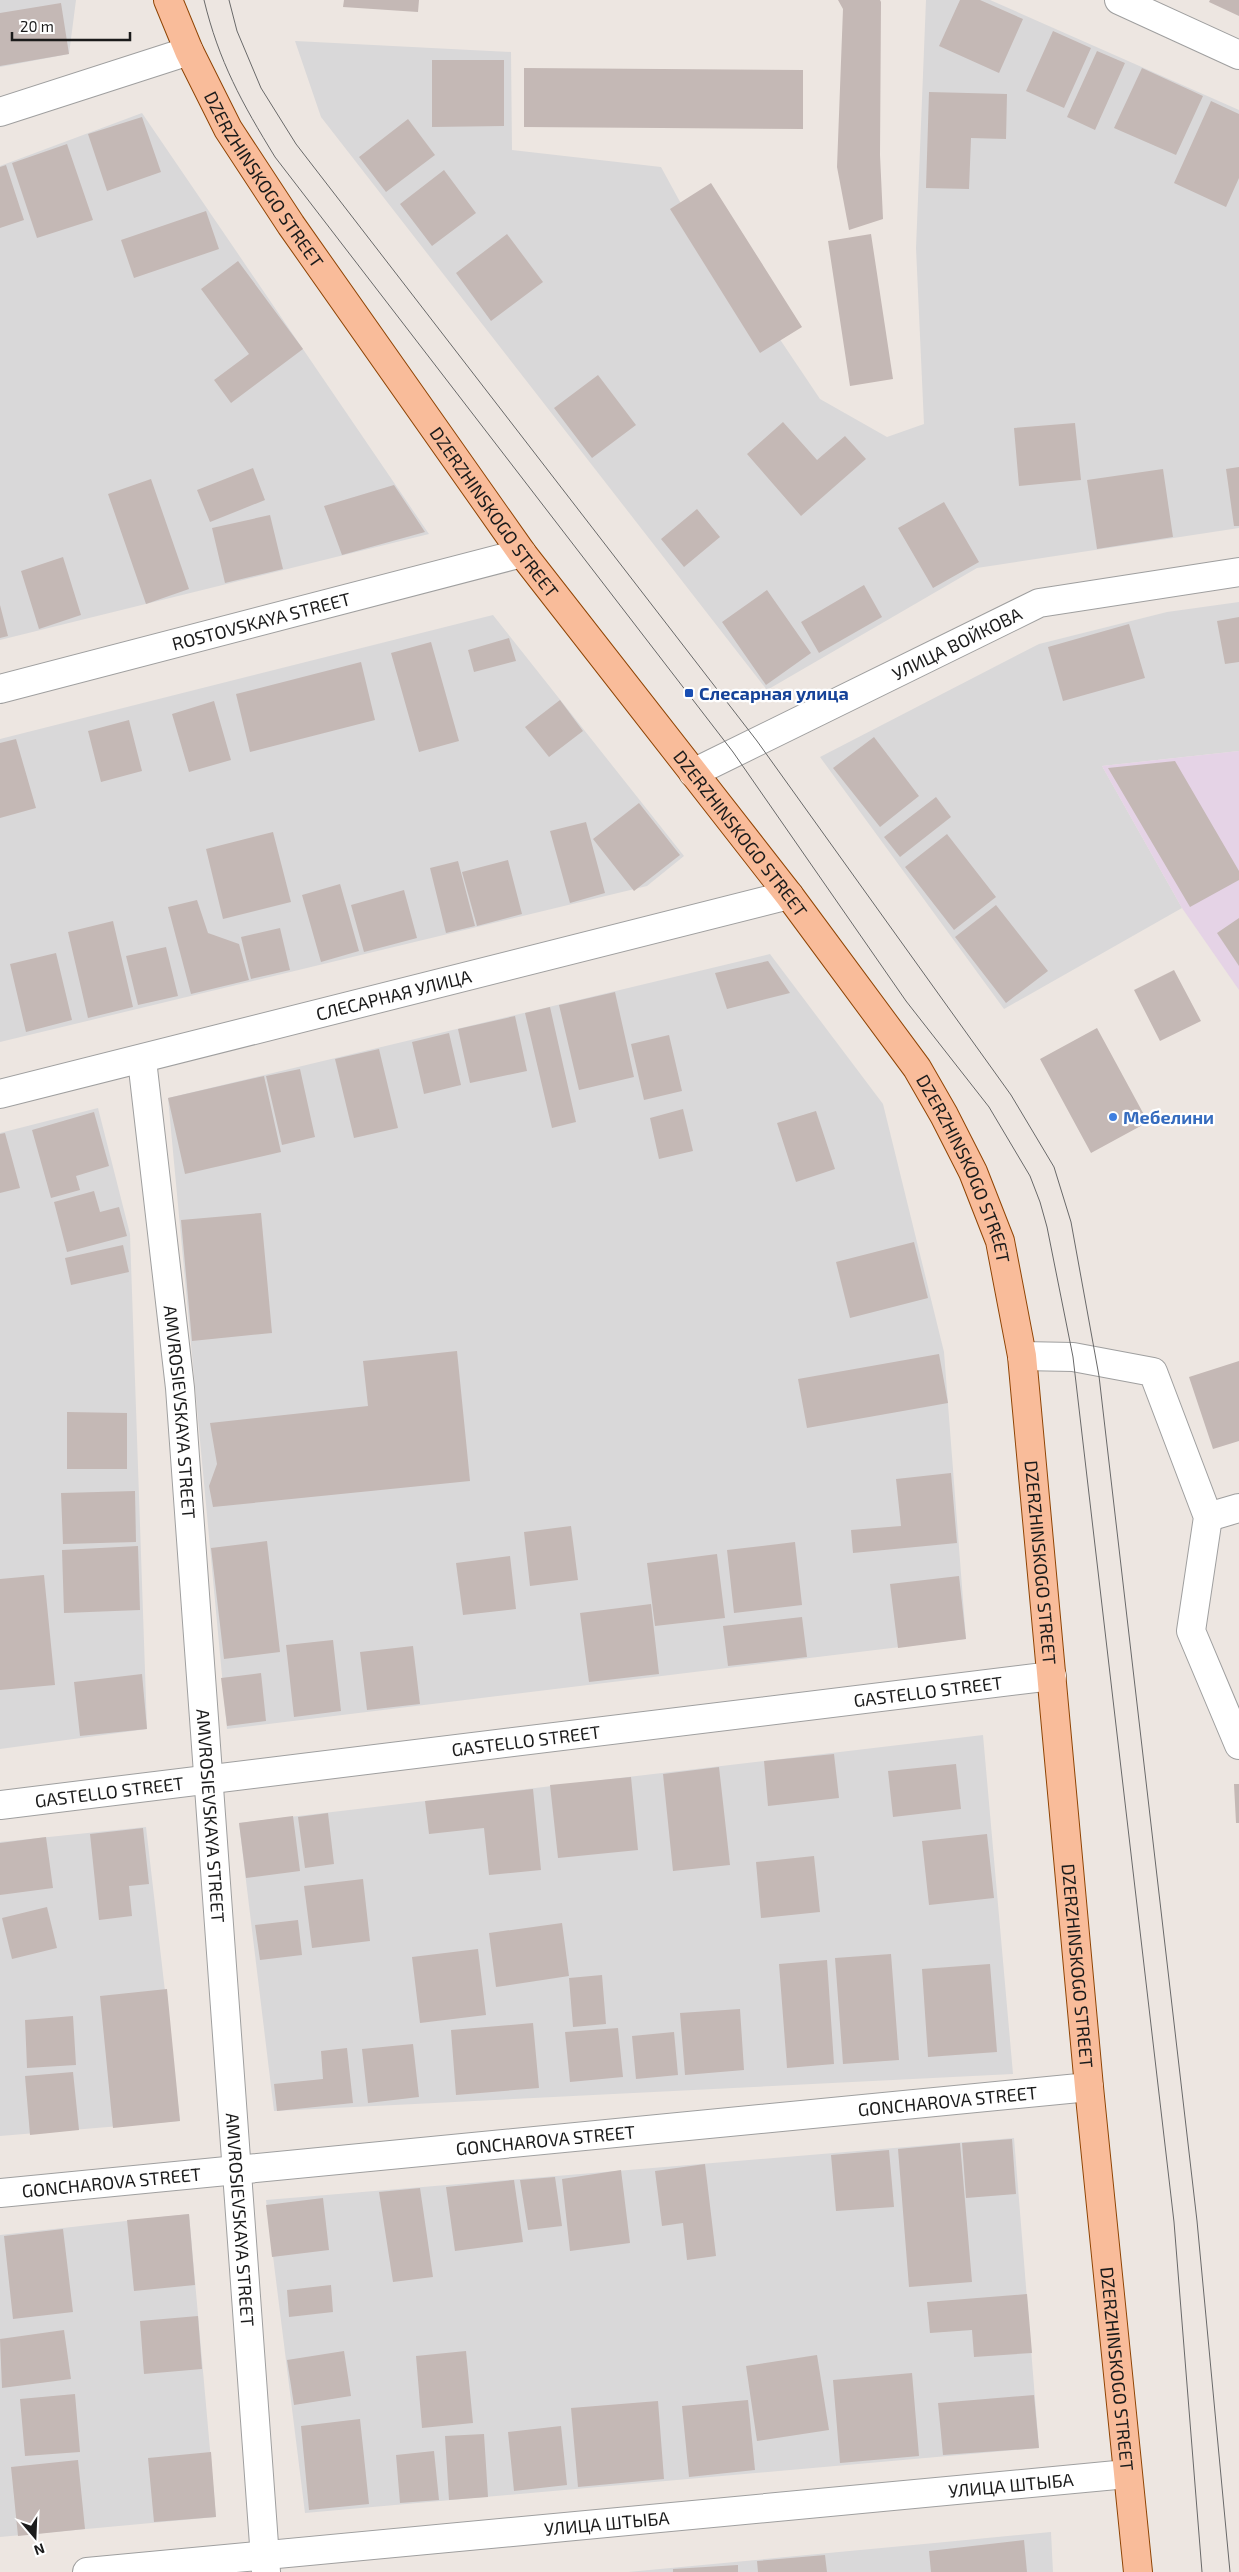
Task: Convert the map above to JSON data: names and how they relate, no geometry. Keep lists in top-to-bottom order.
{
  "streets": {
    "main road": ["DZERZHINSKOGO STREET"],
    "street": [
      "ROSTOVSKAYA STREET",
      "УЛИЦА ВОЙКОВА",
      "СЛЕСАРНАЯ УЛИЦА",
      "AMVROSIEVSKAYA STREET",
      "GASTELLO STREET",
      "GONCHAROVA STREET",
      "УЛИЦА ШТЫБА"
    ]
  },
  "crossings": [
    ["DZERZHINSKOGO STREET", "ROSTOVSKAYA STREET"],
    ["DZERZHINSKOGO STREET", "УЛИЦА ВОЙКОВА"],
    ["DZERZHINSKOGO STREET", "СЛЕСАРНАЯ УЛИЦА"],
    ["DZERZHINSKOGO STREET", "GASTELLO STREET"],
    ["DZERZHINSKOGO STREET", "GONCHAROVA STREET"],
    ["DZERZHINSKOGO STREET", "УЛИЦА ШТЫБА"],
    ["СЛЕСАРНАЯ УЛИЦА", "AMVROSIEVSKAYA STREET"],
    ["AMVROSIEVSKAYA STREET", "GASTELLO STREET"],
    ["AMVROSIEVSKAYA STREET", "GONCHAROVA STREET"],
    ["AMVROSIEVSKAYA STREET", "УЛИЦА ШТЫБА"]
  ],
  "places": {
    "transit": ["Слесарная улица"],
    "other": ["Мебелини"]
  },
  "scale_bar": "20 m",
  "north": "bottom"
}
